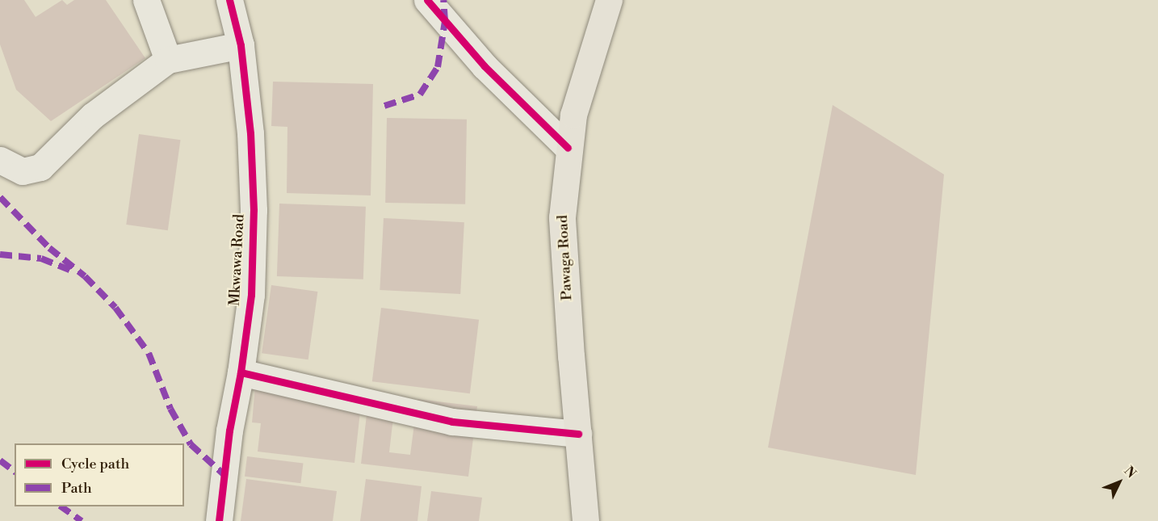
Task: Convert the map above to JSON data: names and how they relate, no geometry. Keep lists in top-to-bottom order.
{
  "streets": {
    "main road": ["Pawaga Road"],
    "street": ["Mkwawa Road"]
  },
  "legend": ["Cycle path", "Path"],
  "north": "top right"
}
